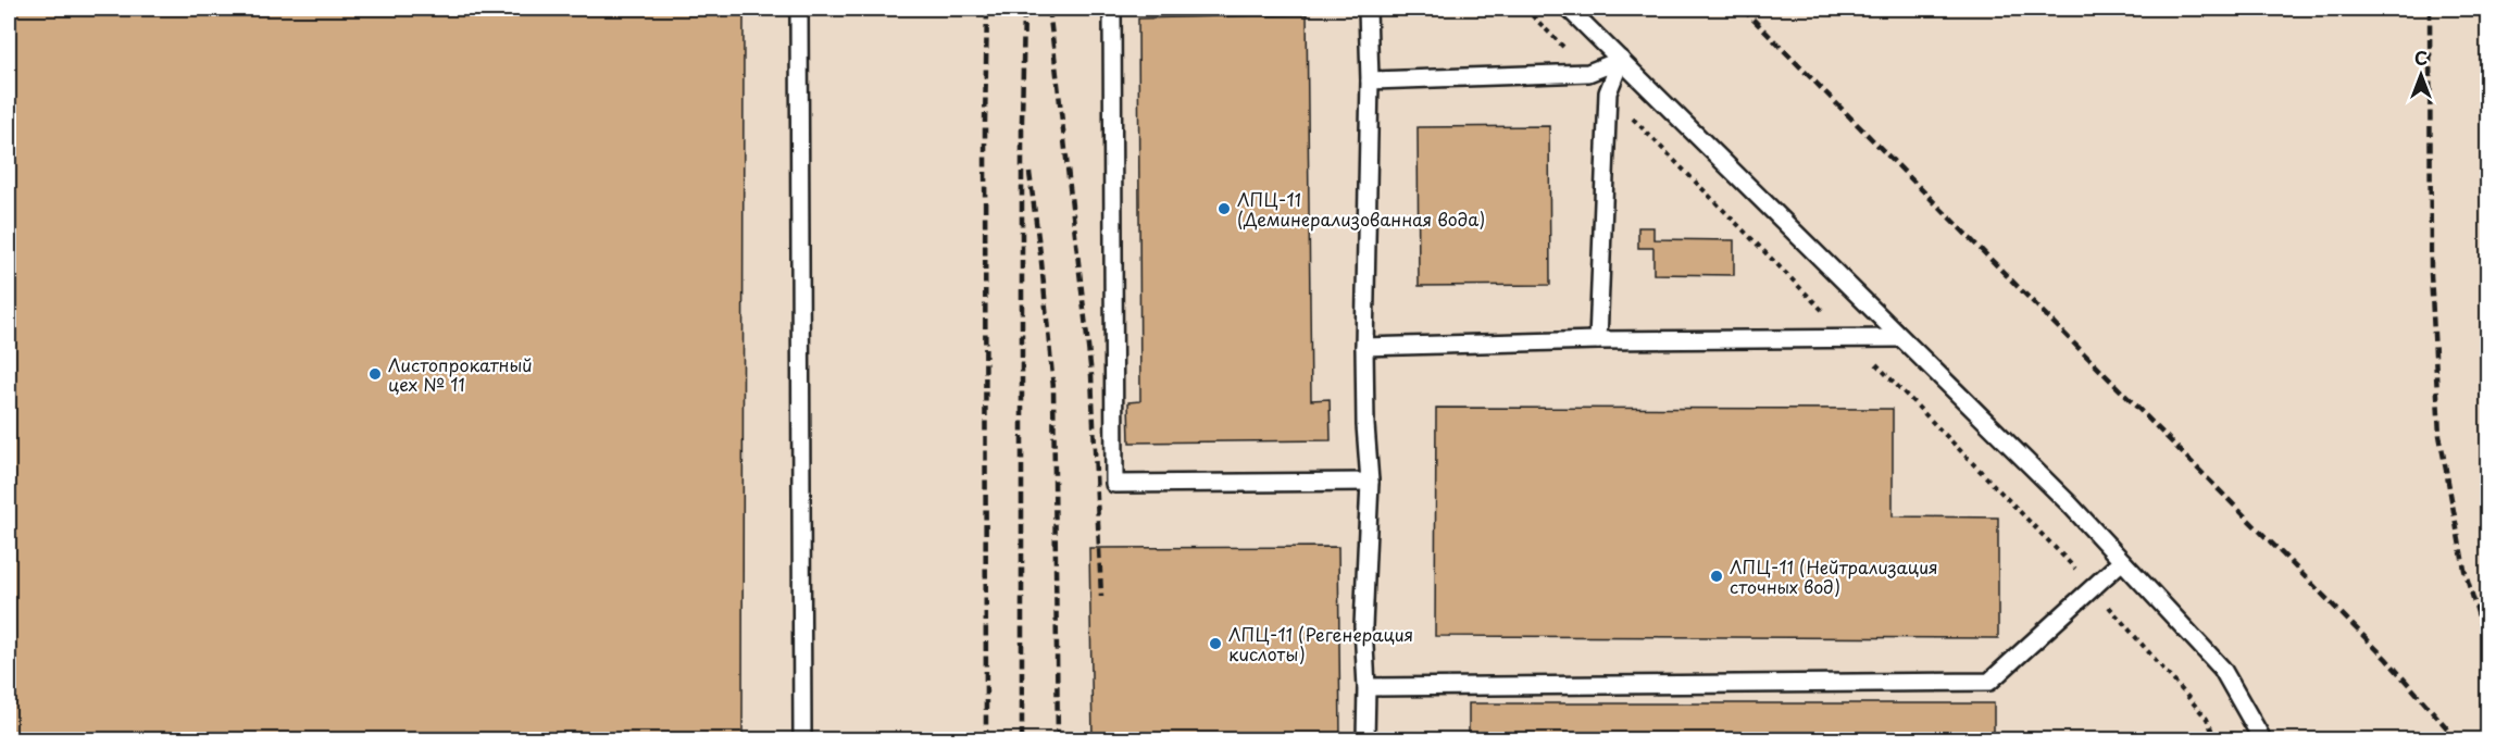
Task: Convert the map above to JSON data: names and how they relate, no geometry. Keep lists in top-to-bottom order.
{
  "places": [
    "ЛПЦ-11 (Деминерализованная вода)",
    "Листопрокатный цех № 11",
    "ЛПЦ-11 (Нейтрализация сточных вод)",
    "ЛПЦ-11 (Регенерация кислоты)"
  ],
  "north": "top"
}
